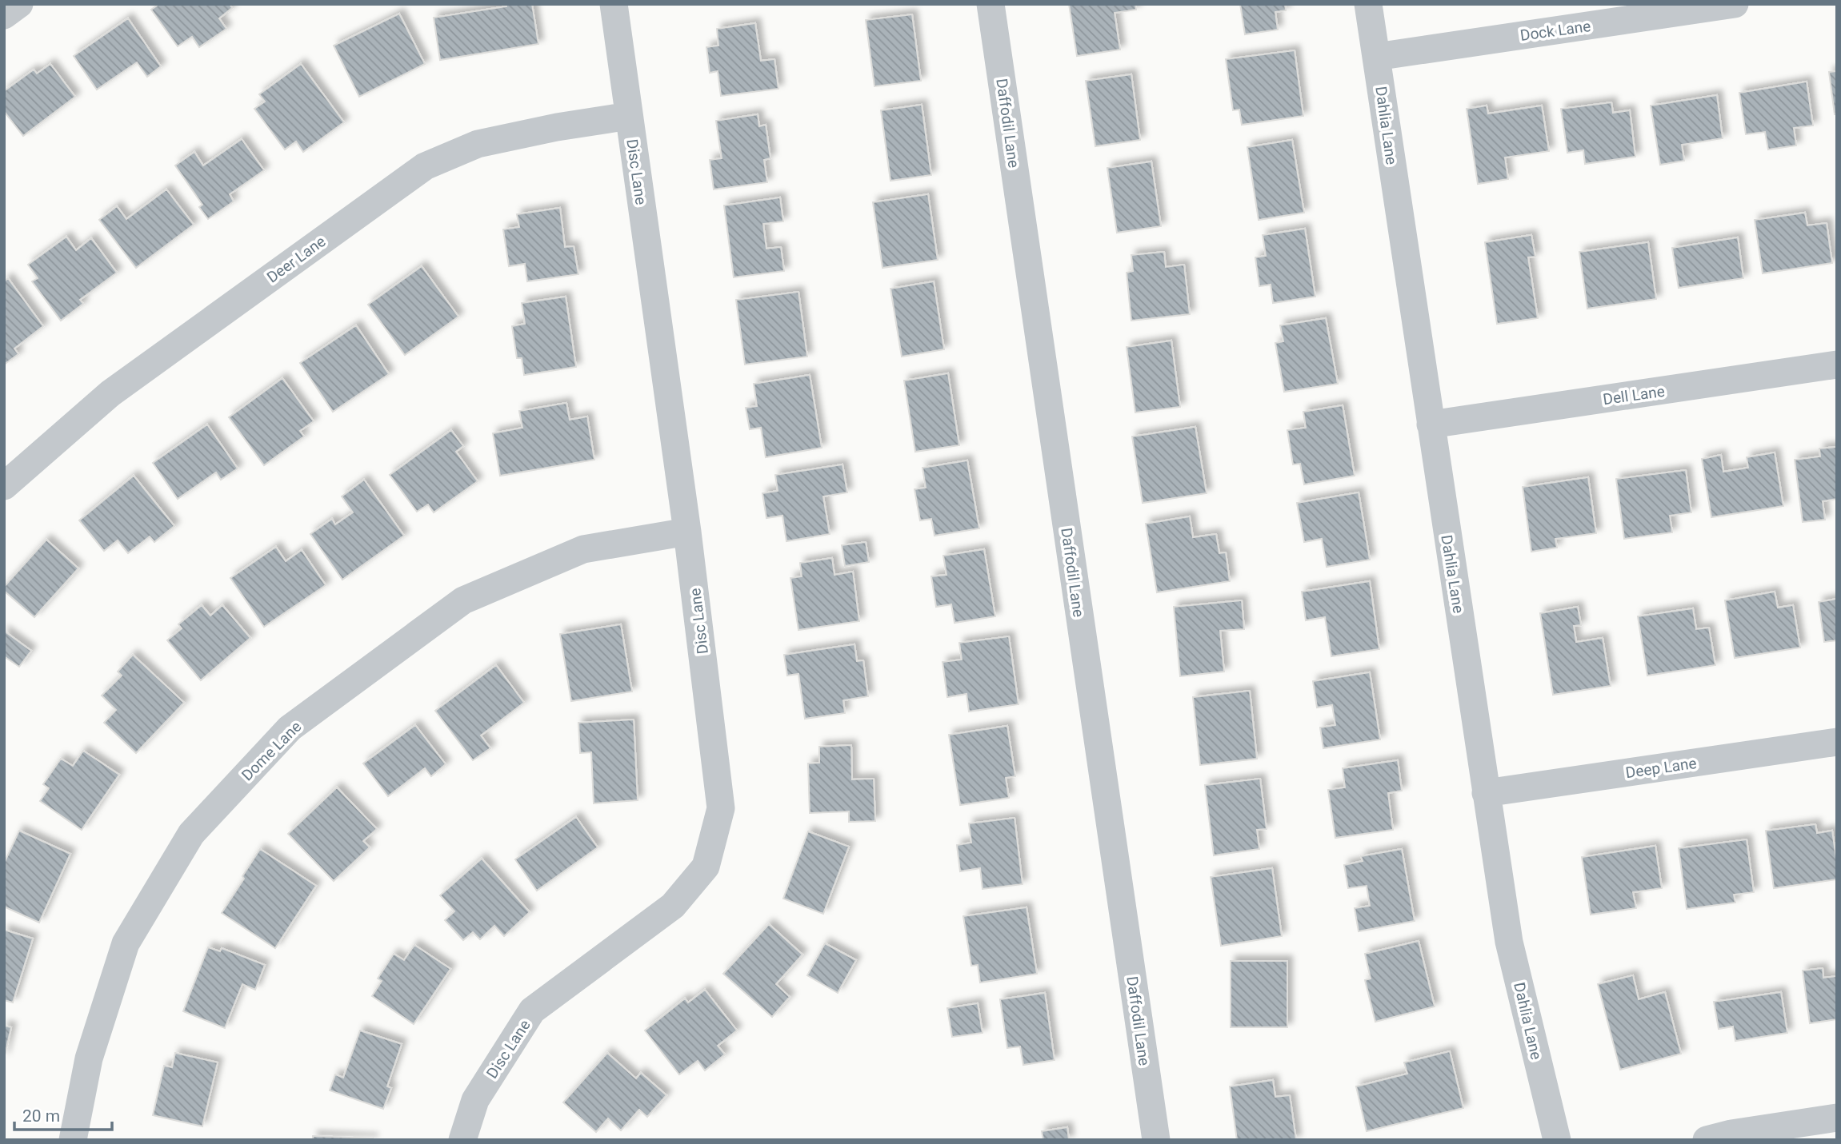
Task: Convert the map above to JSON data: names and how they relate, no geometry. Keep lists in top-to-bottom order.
{
  "streets": {
    "street": [
      "Dock Lane",
      "Daffodil Lane",
      "Dahlia Lane",
      "Disc Lane",
      "Deer Lane",
      "Dell Lane",
      "Dome Lane",
      "Deep Lane"
    ]
  },
  "crossings": [
    ["Dock Lane", "Dahlia Lane"],
    ["Dahlia Lane", "Dell Lane"],
    ["Dahlia Lane", "Deep Lane"],
    ["Disc Lane", "Deer Lane"],
    ["Disc Lane", "Dome Lane"]
  ],
  "scale_bar": "20 m"
}
